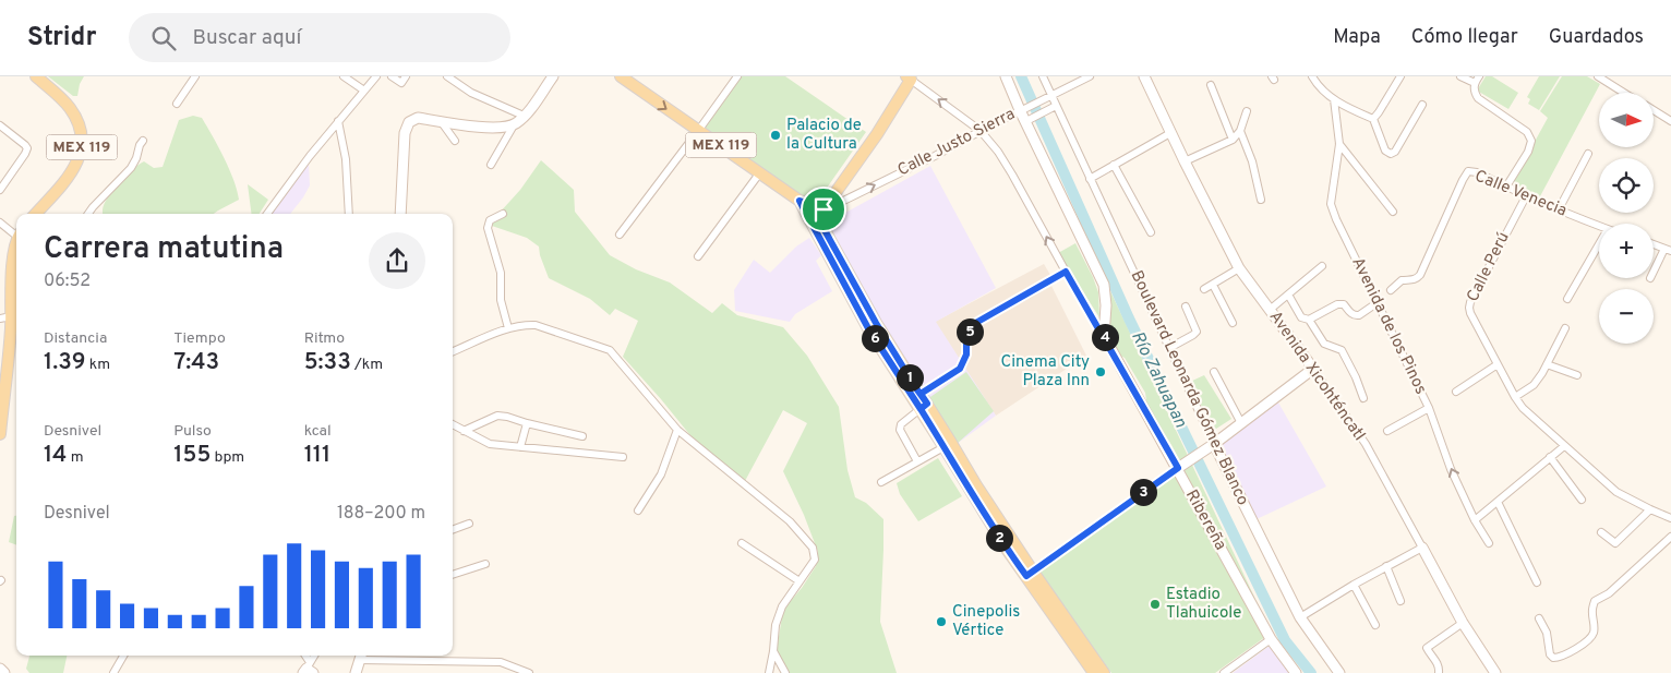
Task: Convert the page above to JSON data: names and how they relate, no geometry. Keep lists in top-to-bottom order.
{
  "streets": {
    "main road": ["MEX 119"],
    "street": [
      "Calle Justo Sierra",
      "Calle Venecia",
      "Calle Perú",
      "Avenida de los Pinos",
      "Avenida Xicohténcatl",
      "Boulevard Leonarda Gómez Blanco",
      "Ribereña"
    ]
  },
  "crossings": [
    ["Calle Justo Sierra", "MEX 119"],
    ["Calle Justo Sierra", "Boulevard Leonarda Gómez Blanco"],
    ["Calle Venecia", "Calle Perú"]
  ],
  "one_way": ["Calle Justo Sierra"],
  "water": ["Río Zahuapan"],
  "places": [
    "Palacio de la Cultura",
    "Cinema City Plaza Inn",
    "Estadio Tlahuicole",
    "Cinepolis Vértice"
  ],
  "north": "right",
  "page": {
    "header": "Stridr",
    "search": "Buscar aquí",
    "nav": ["Mapa", "Cómo llegar", "Guardados"],
    "map_buttons": ["+", "−"],
    "heading": ["Carrera matutina", "06:52"],
    "stats": [
      ["Distancia", "1.39 km"],
      ["Tiempo", "7:43"],
      ["Ritmo", "5:33 /km"],
      ["Desnivel", "14 m"],
      ["Pulso", "155 bpm"],
      ["kcal", "111"]
    ],
    "pins": [
      "5",
      "4",
      "6",
      "1",
      "3",
      "2"
    ],
    "chart": ["Desnivel", "188–200 m"]
  }
}
